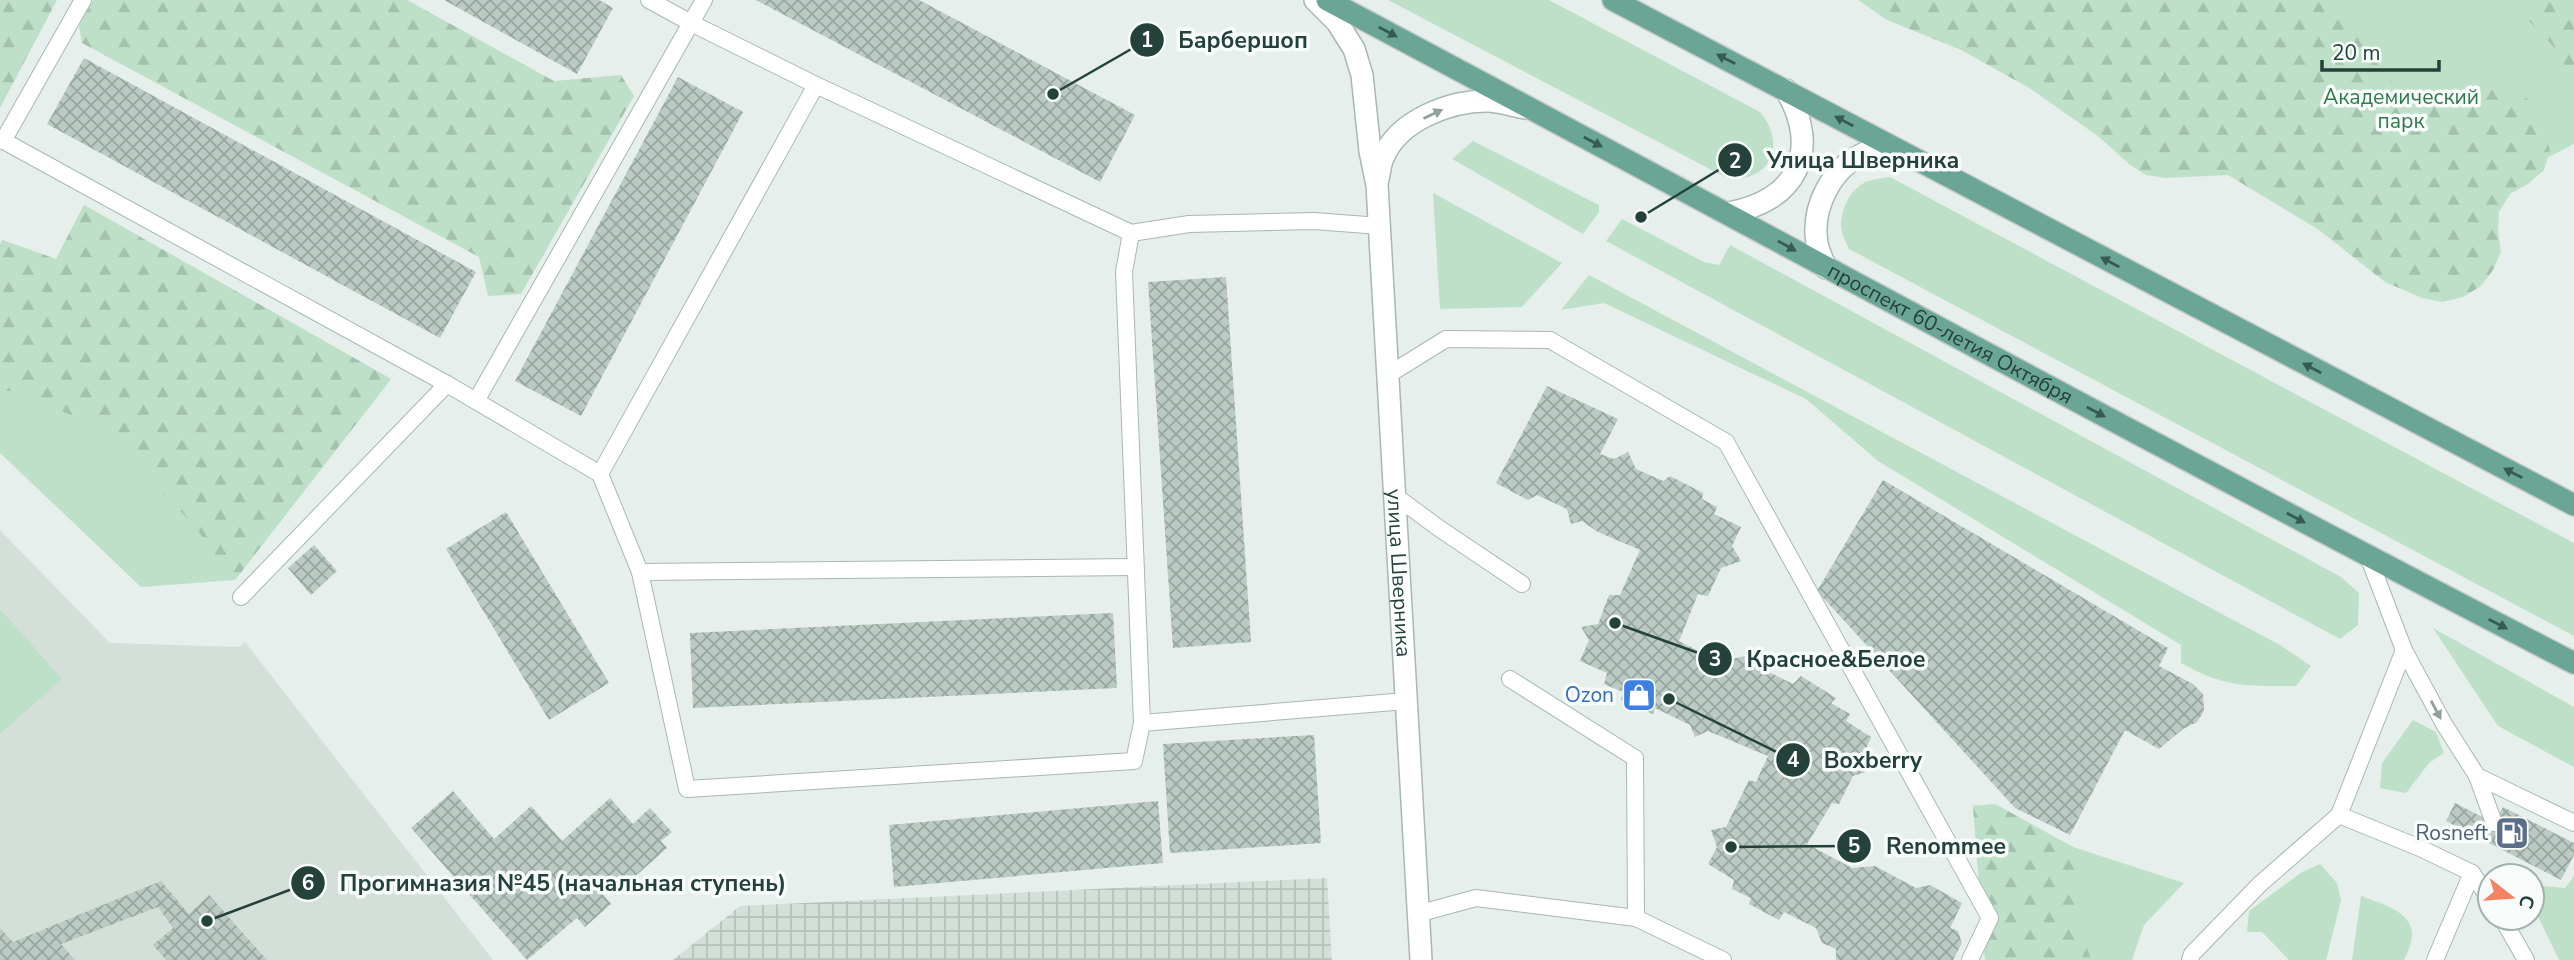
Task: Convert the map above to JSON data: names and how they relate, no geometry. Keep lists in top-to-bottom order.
{
  "streets": {
    "main road": ["проспект 60-летия Октября"],
    "street": ["улица Шверника"]
  },
  "crossings": [
    ["проспект 60-летия Октября", "улица Шверника"]
  ],
  "parks": ["Академический парк"],
  "places": {
    "other": [
      "Барбершоп",
      "Улица Шверника",
      "Красное&Белое",
      "Boxberry",
      "Renommee",
      "Прогимназия №45 (начальная ступень)"
    ],
    "shop": ["Ozon"],
    "fuel station": ["Rosneft"]
  },
  "scale_bar": "20 m",
  "north": "right"
}
